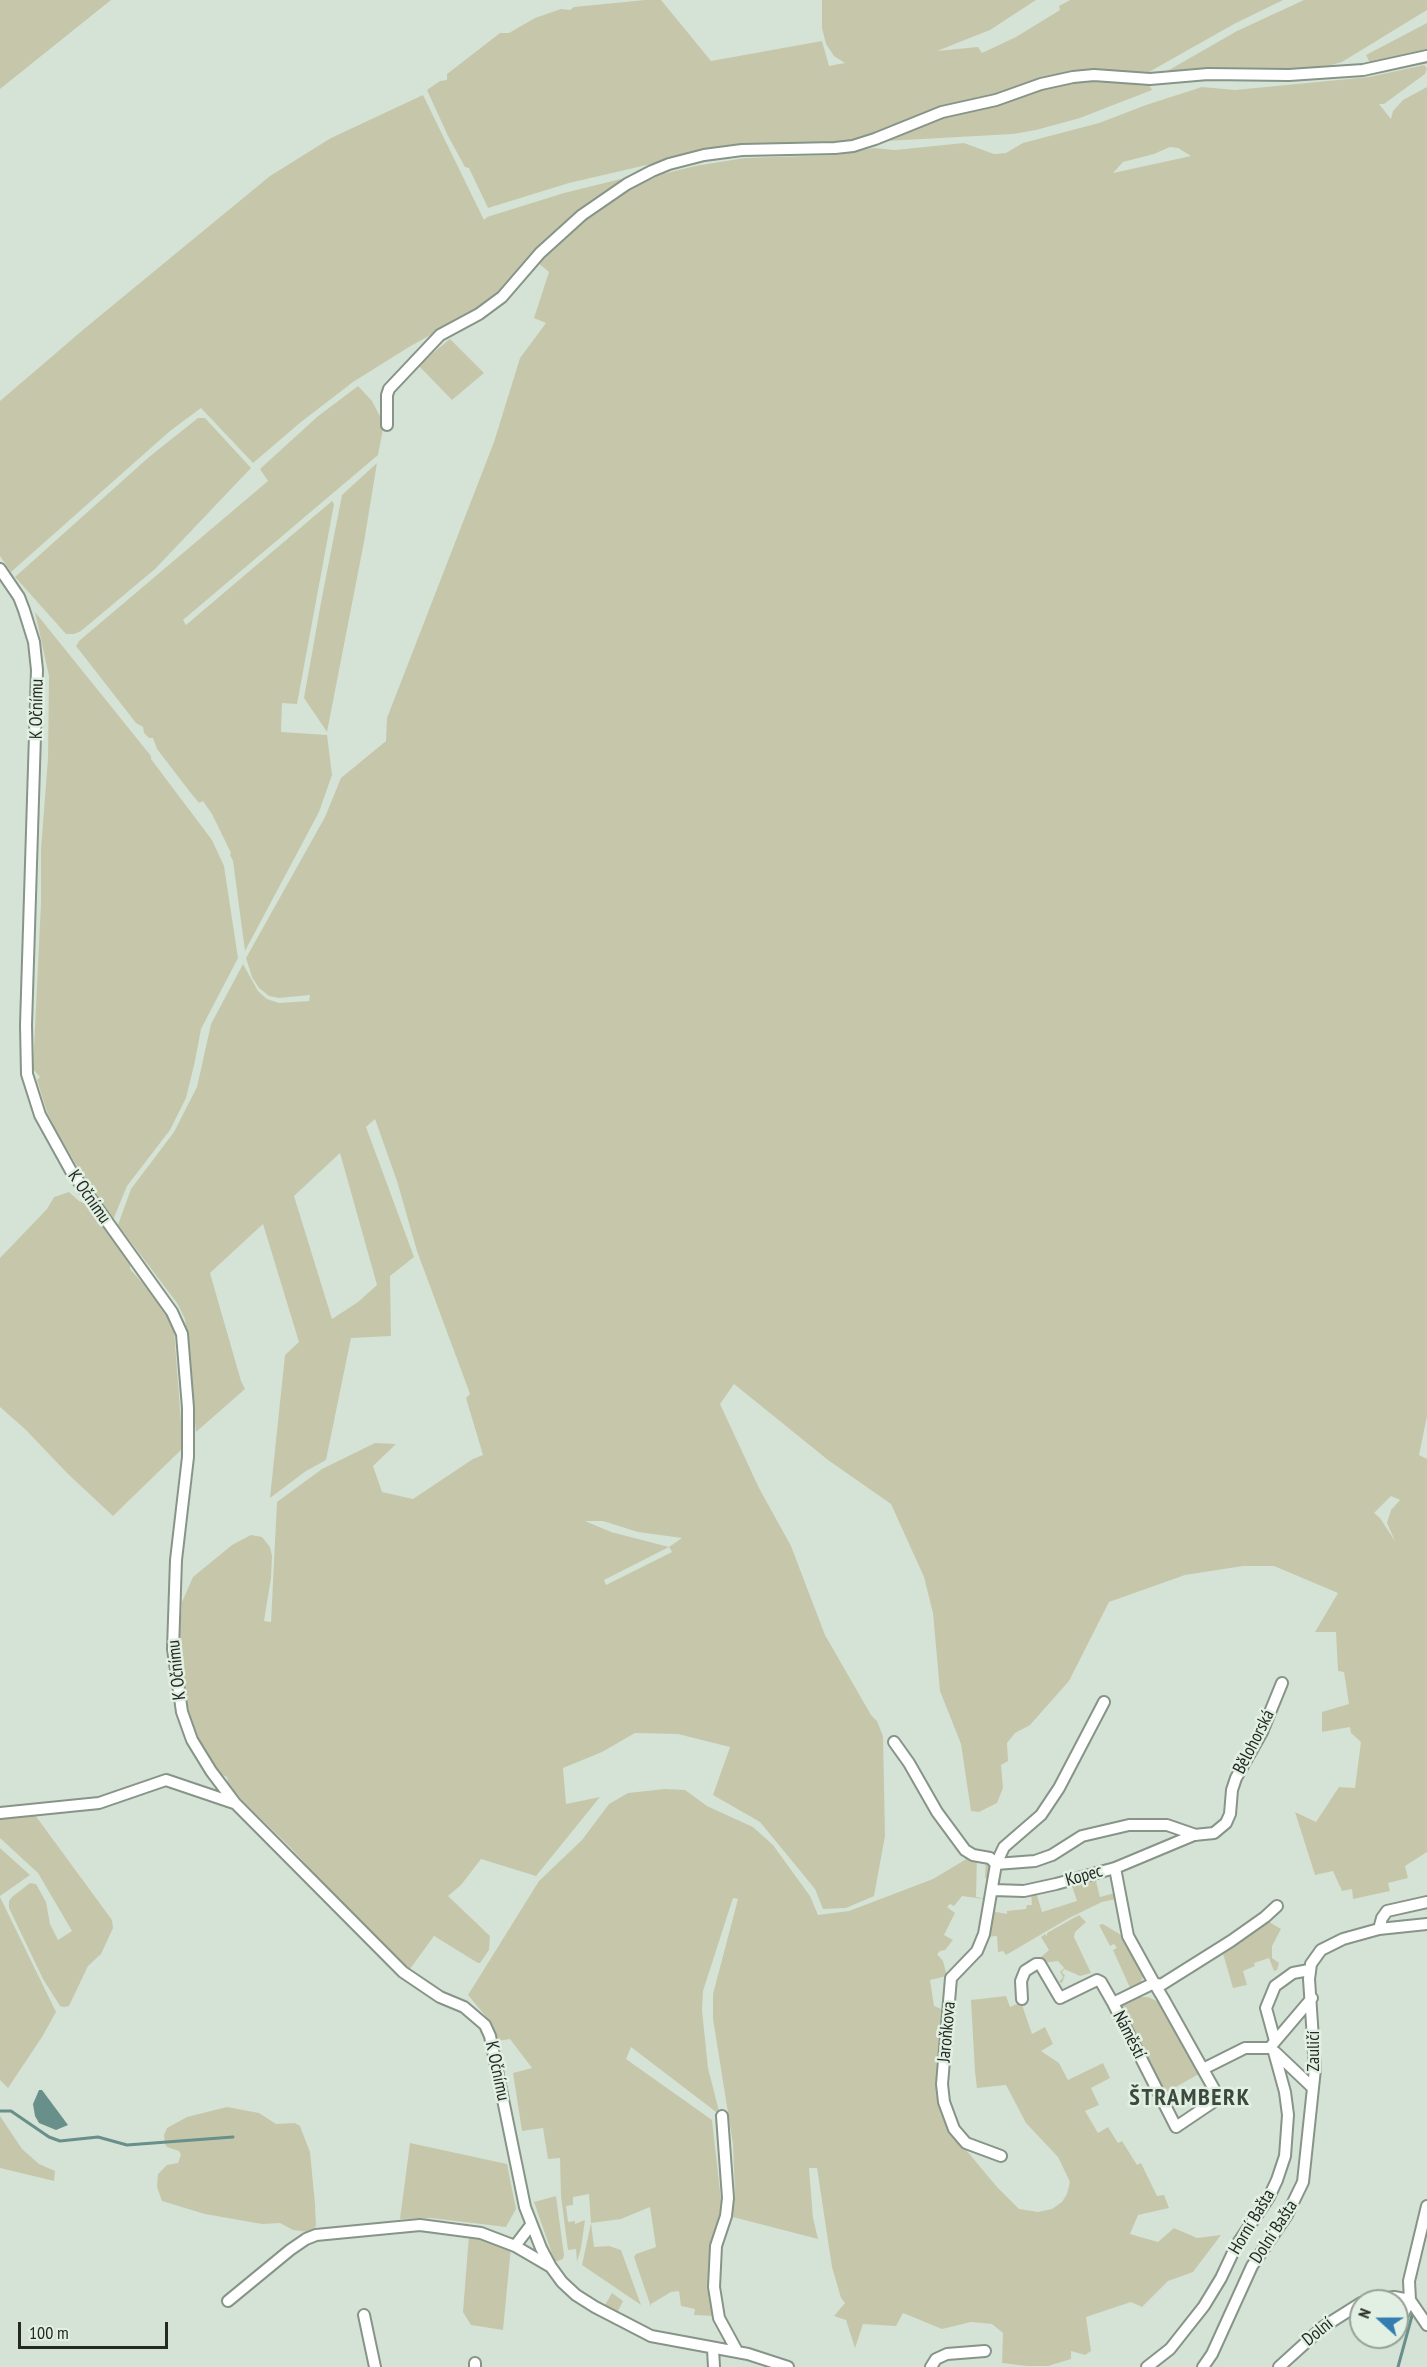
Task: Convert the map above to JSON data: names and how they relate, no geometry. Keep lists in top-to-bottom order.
{
  "streets": {
    "street": [
      "K Očnímu",
      "Bělohorská",
      "Kopec",
      "Jaroňkova",
      "Náměstí",
      "Zauličí",
      "Horní Bašta",
      "Dolní Bašta",
      "Dolní"
    ]
  },
  "crossings": [
    ["Bělohorská", "Kopec"],
    ["Kopec", "Jaroňkova"],
    ["Kopec", "Náměstí"],
    ["Zauličí", "Horní Bašta"],
    ["Zauličí", "Dolní Bašta"]
  ],
  "districts": ["ŠTRAMBERK"],
  "scale_bar": "100 m",
  "north": "left"
}
